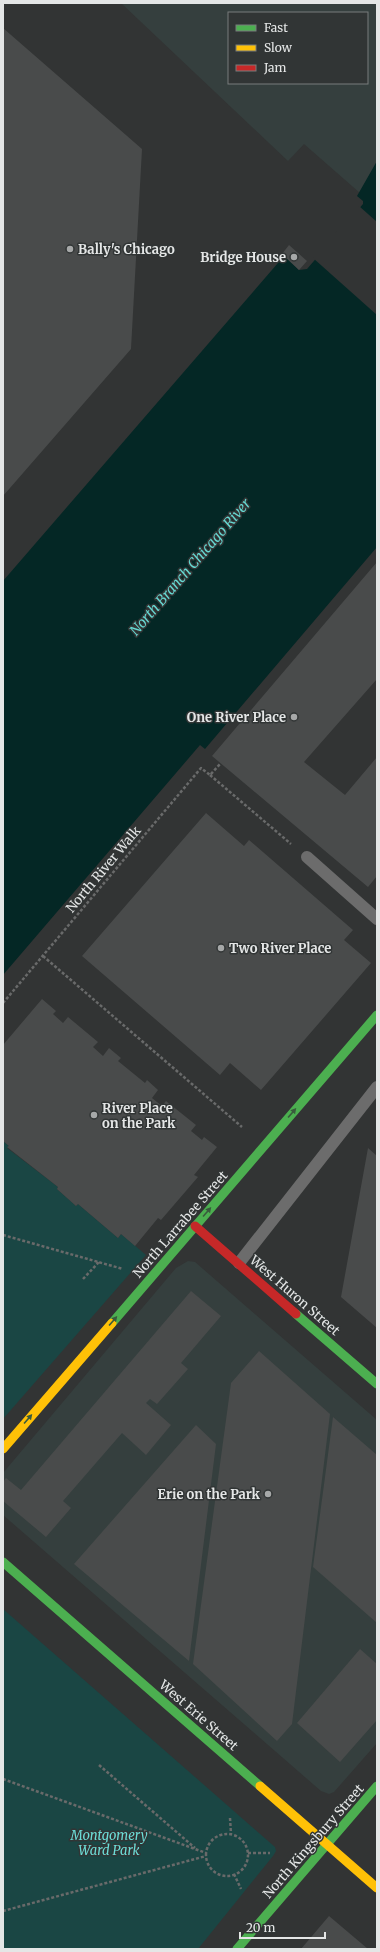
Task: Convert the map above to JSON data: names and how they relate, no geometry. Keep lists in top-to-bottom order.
{
  "streets": {
    "street": [
      "North Larrabee Street",
      "West Huron Street",
      "West Erie Street",
      "North Kingsbury Street"
    ],
    "path": ["North River Walk"]
  },
  "crossings": [
    ["North Larrabee Street", "West Huron Street"],
    ["West Erie Street", "North Kingsbury Street"]
  ],
  "one_way": ["North Larrabee Street"],
  "water": ["North Branch Chicago River"],
  "parks": ["Montgomery Ward Park"],
  "places": [
    "Bally's Chicago",
    "Bridge House",
    "One River Place",
    "Two River Place",
    "River Place on the Park",
    "Erie on the Park"
  ],
  "legend": ["Fast", "Slow", "Jam"],
  "scale_bar": "20 m"
}
